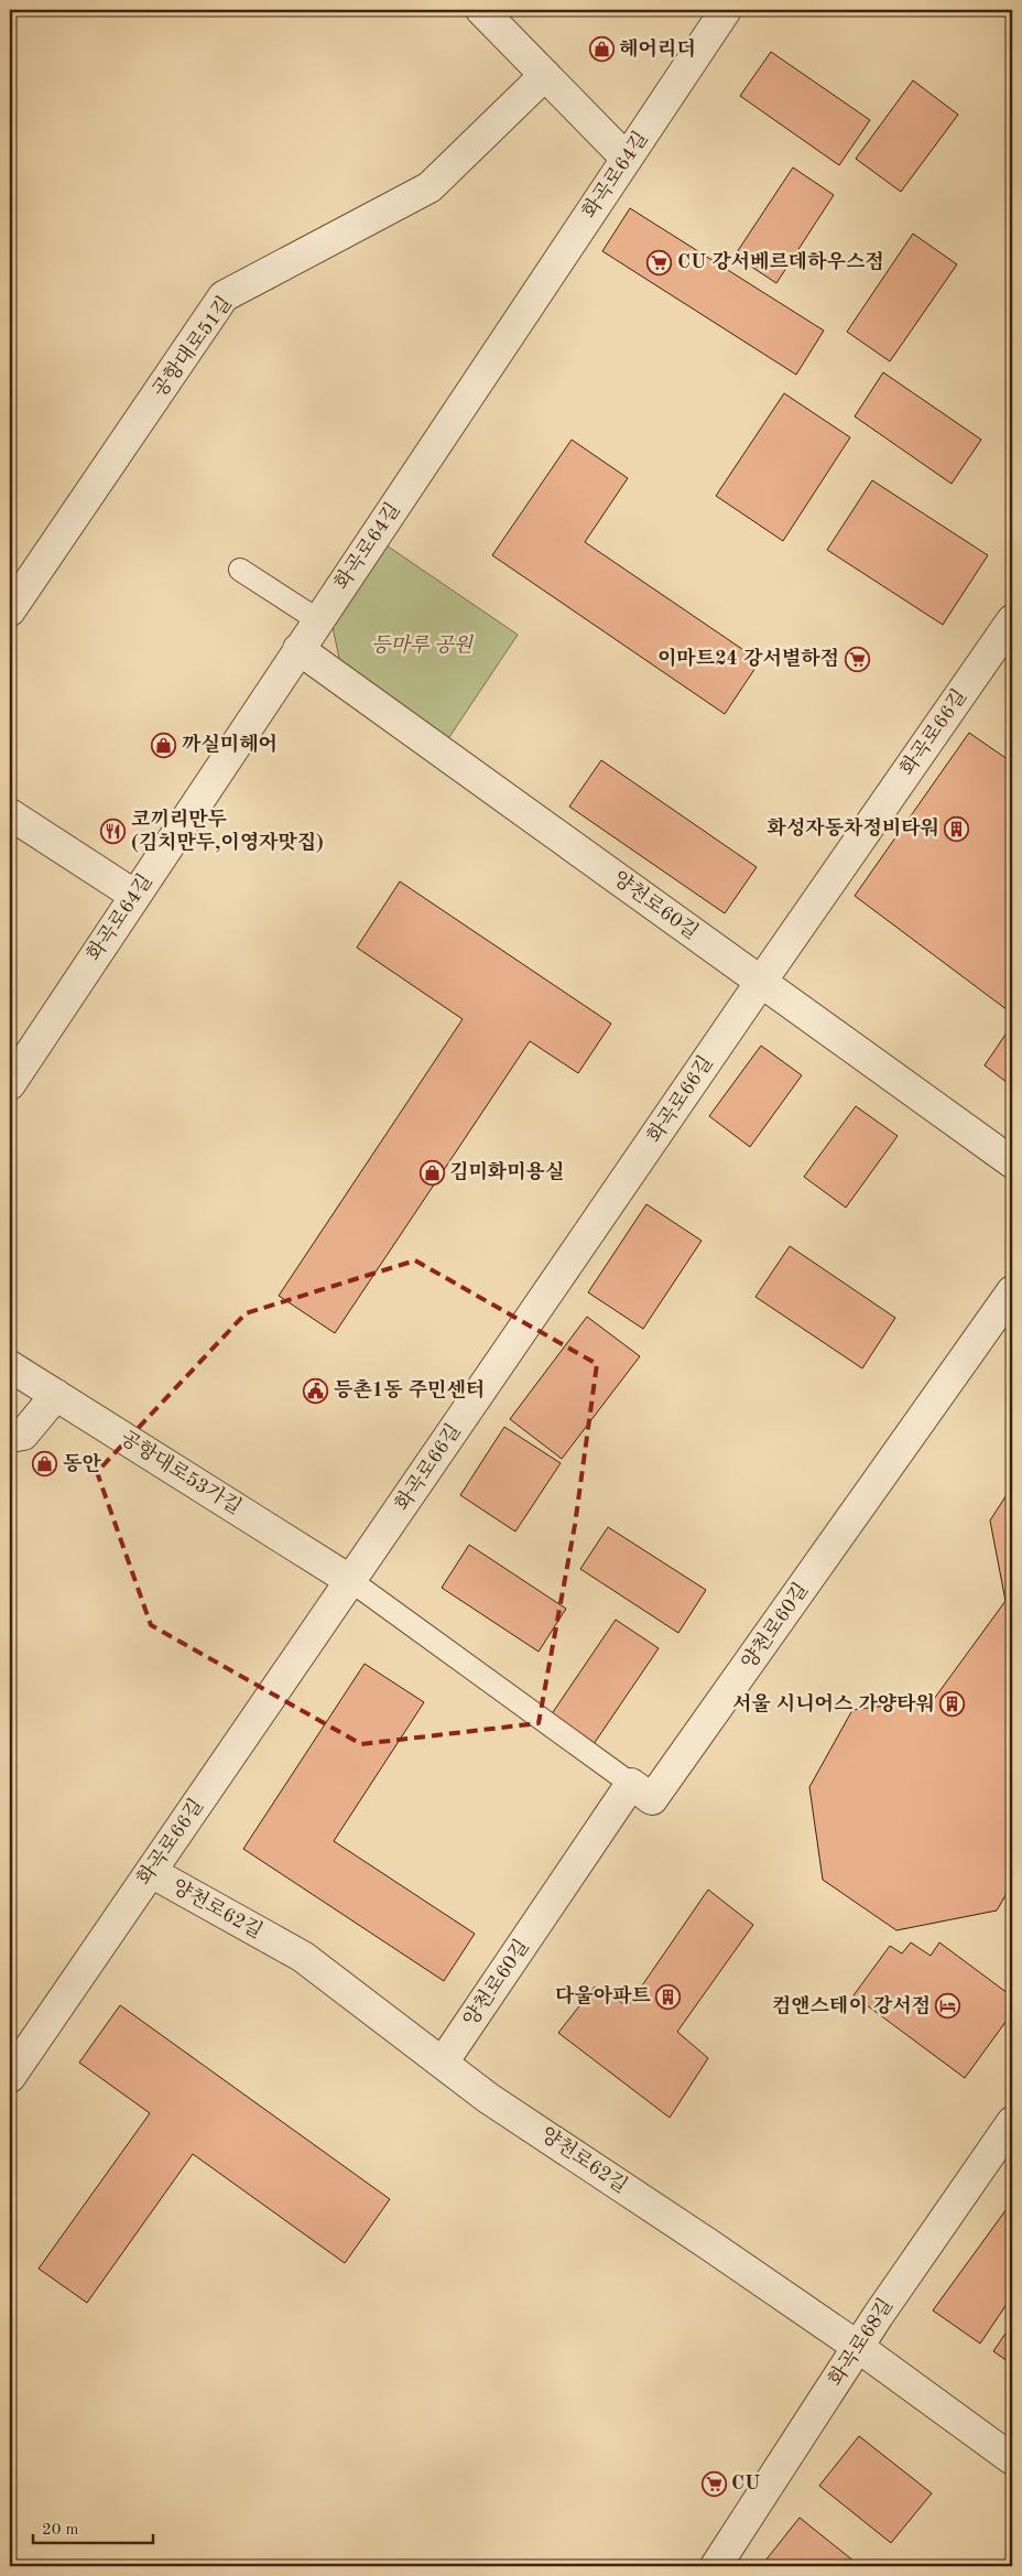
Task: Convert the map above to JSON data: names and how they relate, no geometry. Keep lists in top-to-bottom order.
{
  "streets": {
    "street": [
      "화곡로64길",
      "공항대로51길",
      "화곡로66길",
      "양천로60길",
      "공항대로53가길",
      "양천로62길",
      "화곡로68길"
    ]
  },
  "crossings": [
    ["화곡로64길", "양천로60길"],
    ["화곡로66길", "양천로60길"],
    ["화곡로66길", "공항대로53가길"],
    ["화곡로66길", "양천로62길"],
    ["양천로60길", "양천로62길"],
    ["양천로62길", "화곡로68길"]
  ],
  "parks": ["등마루 공원"],
  "places": {
    "shop": [
      "헤어리더",
      "까실미헤어",
      "김미화미용실",
      "동안"
    ],
    "supermarket": ["CU 강서베르데하우스점", "이마트24 강서별하점", "CU"],
    "building": ["화성자동차정비타워", "서울 시니어스 가양타워", "다울아파트"],
    "restaurant": ["코끼리만두 (김치만두,이영자맛집)"],
    "public building": ["등촌1동 주민센터"],
    "hotel": ["컴앤스테이 강서점"]
  },
  "scale_bar": "20 m"
}
